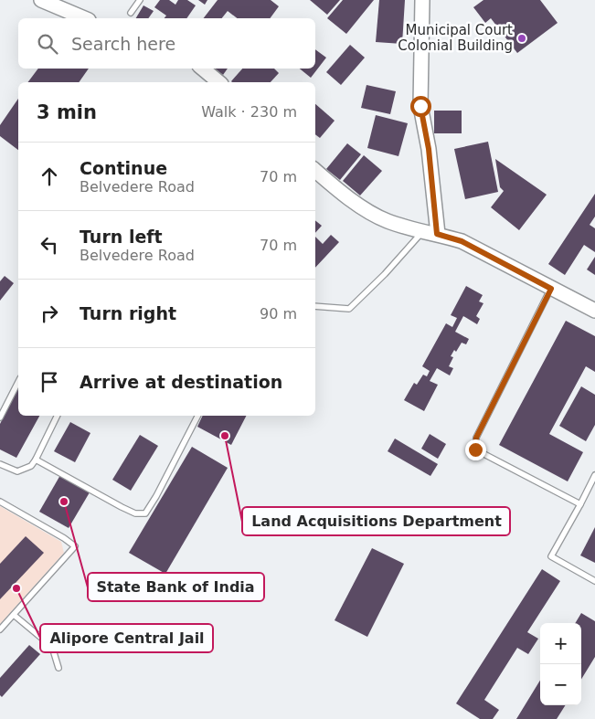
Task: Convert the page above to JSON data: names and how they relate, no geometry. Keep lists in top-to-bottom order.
{
  "places": [
    "Municipal Court Colonial Building",
    "Land Acquisitions Department",
    "State Bank of India",
    "Alipore Central Jail"
  ],
  "page": {
    "search": "Search here",
    "heading": ["3 min", "Walk · 230 m"],
    "list": [
      ["Continue", "Belvedere Road", "70 m"],
      ["Turn left", "Belvedere Road", "70 m"],
      ["Turn right", "90 m"],
      "Arrive at destination"
    ],
    "map_buttons": ["+", "−"]
  }
}
